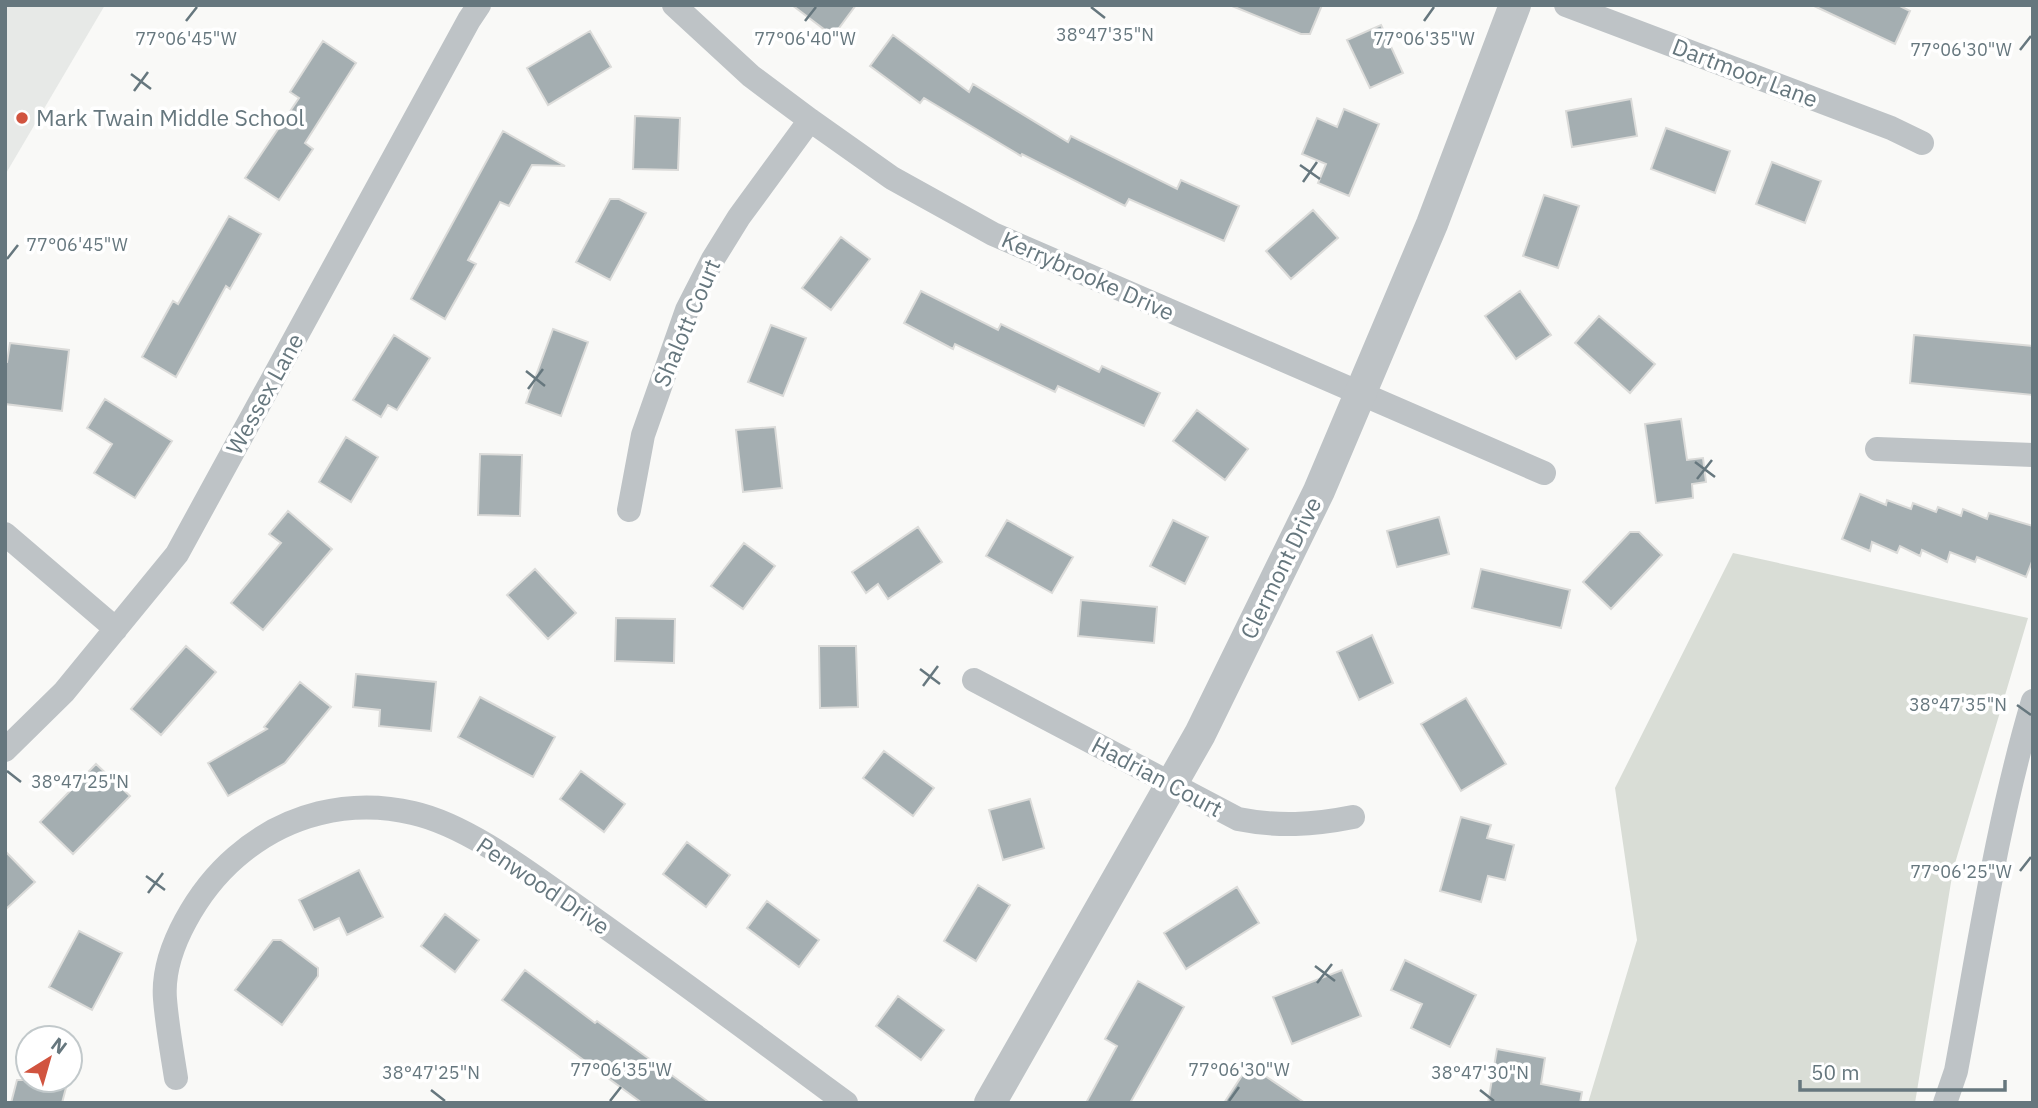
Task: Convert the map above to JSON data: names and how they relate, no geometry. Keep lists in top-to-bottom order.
{
  "streets": {
    "street": [
      "Dartmoor Lane",
      "Kerrybrooke Drive",
      "Shalott Court",
      "Wessex Lane",
      "Clermont Drive",
      "Hadrian Court",
      "Penwood Drive"
    ]
  },
  "crossings": [
    ["Kerrybrooke Drive", "Shalott Court"],
    ["Kerrybrooke Drive", "Clermont Drive"],
    ["Clermont Drive", "Hadrian Court"]
  ],
  "places": ["Mark Twain Middle School"],
  "scale_bar": "50 m",
  "north": "top right",
  "coordinates": [
    "38°47'35\"N",
    "77°06'45\"W",
    "77°06'40\"W",
    "77°06'35\"W",
    "77°06'30\"W",
    "38°47'25\"N",
    "77°06'25\"W",
    "38°47'30\"N"
  ]
}
